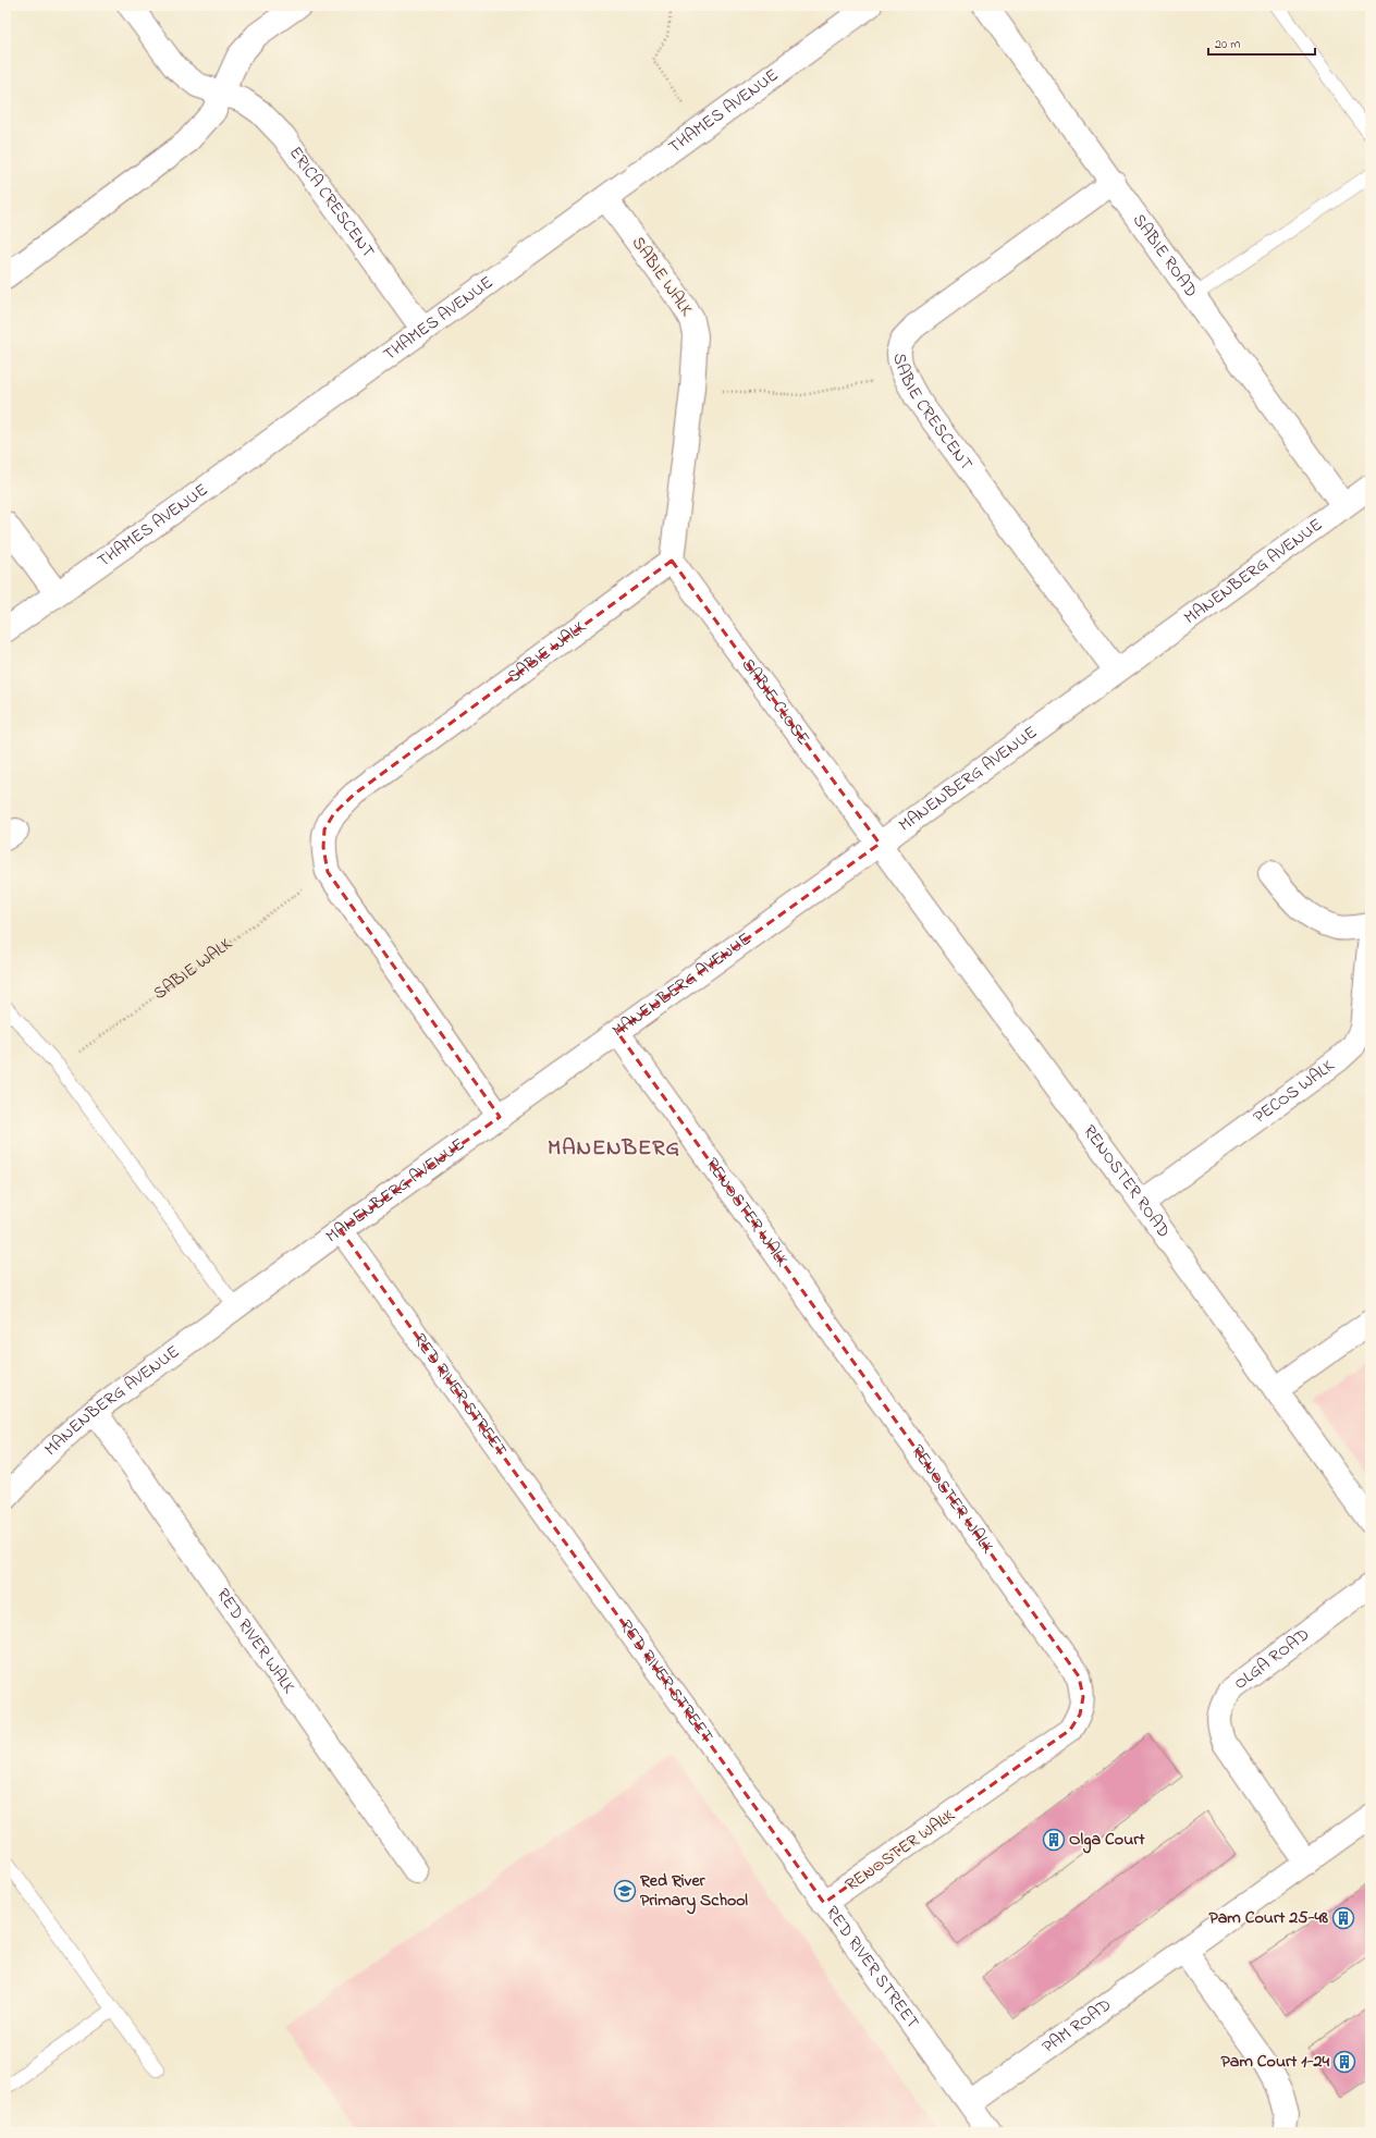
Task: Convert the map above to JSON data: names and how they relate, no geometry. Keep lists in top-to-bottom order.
{
  "streets": {
    "street": [
      "THAMES AVENUE",
      "ERICA CRESCENT",
      "SABIE ROAD",
      "SABIE WALK",
      "SABIE CRESCENT",
      "MANENBERG AVENUE",
      "SABIE CLOSE",
      "PECOS WALK",
      "RENOSTER ROAD",
      "RENOSTER WALK",
      "RED RIVER STREET",
      "RED RIVER WALK",
      "OLGA ROAD",
      "PAM ROAD"
    ]
  },
  "crossings": [
    ["THAMES AVENUE", "ERICA CRESCENT"],
    ["THAMES AVENUE", "SABIE WALK"],
    ["SABIE ROAD", "SABIE CRESCENT"],
    ["SABIE ROAD", "MANENBERG AVENUE"],
    ["SABIE WALK", "MANENBERG AVENUE"],
    ["SABIE WALK", "SABIE CLOSE"],
    ["SABIE CRESCENT", "MANENBERG AVENUE"],
    ["MANENBERG AVENUE", "SABIE CLOSE"],
    ["MANENBERG AVENUE", "RENOSTER ROAD"],
    ["MANENBERG AVENUE", "RENOSTER WALK"],
    ["MANENBERG AVENUE", "RED RIVER STREET"],
    ["MANENBERG AVENUE", "RED RIVER WALK"],
    ["SABIE CLOSE", "RENOSTER ROAD"],
    ["PECOS WALK", "RENOSTER ROAD"],
    ["RENOSTER WALK", "RED RIVER STREET"],
    ["RED RIVER STREET", "PAM ROAD"],
    ["OLGA ROAD", "PAM ROAD"]
  ],
  "districts": ["MANENBERG"],
  "places": {
    "building": ["Olga Court", "Pam Court 25-48", "Pam Court 1-24"],
    "school or university": ["Red River Primary School"]
  },
  "scale_bar": "20 m"
}
